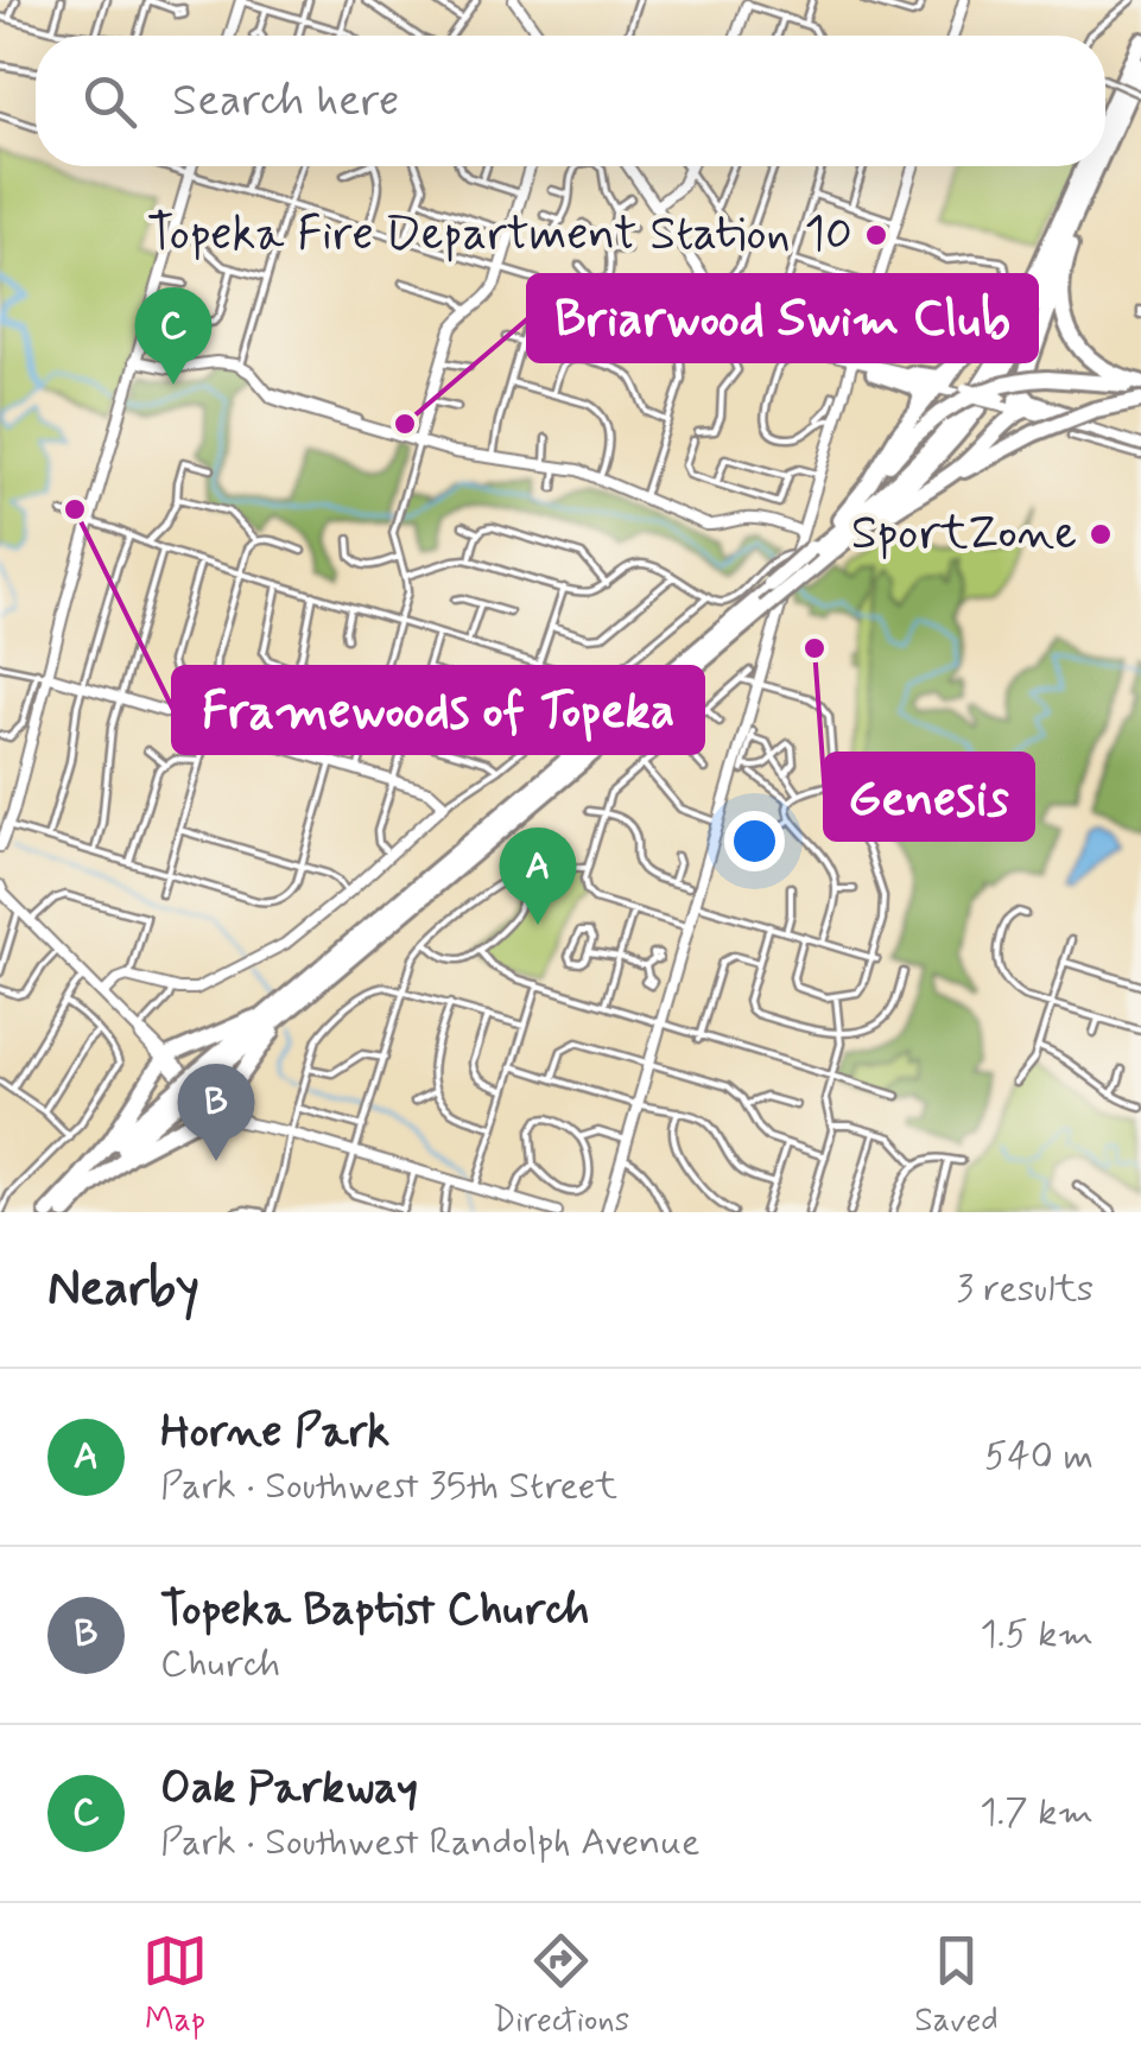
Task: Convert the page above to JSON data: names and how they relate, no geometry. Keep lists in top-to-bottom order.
{
  "places": [
    "Topeka Fire Department Station 10",
    "Briarwood Swim Club",
    "Framewoods of Topeka",
    "SportZone",
    "Genesis"
  ],
  "page": {
    "search": "Search here",
    "pins": ["C", "A", "B"],
    "heading": ["Nearby", "3 results"],
    "list": [
      {
        "mark": "A",
        "name": "Horne Park",
        "note": "Park · Southwest 35th Street",
        "value": "540 m"
      },
      {
        "mark": "B",
        "name": "Topeka Baptist Church",
        "note": "Church",
        "value": "1.5 km"
      },
      {
        "mark": "C",
        "name": "Oak Parkway",
        "note": "Park · Southwest Randolph Avenue",
        "value": "1.7 km"
      }
    ],
    "nav": ["Map", "Directions", "Saved"]
  }
}
